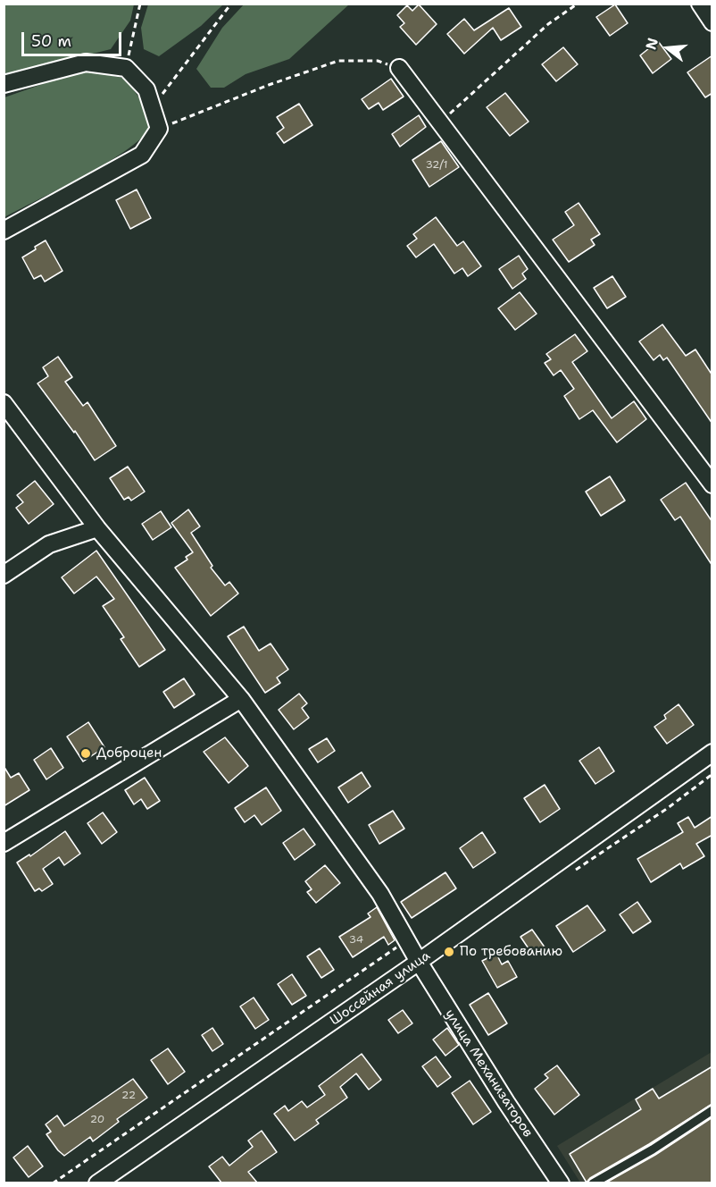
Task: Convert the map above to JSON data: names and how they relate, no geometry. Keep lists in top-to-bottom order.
{
  "streets": {
    "street": ["Шоссейная улица", "улица Механизаторов"]
  },
  "crossings": [
    ["Шоссейная улица", "улица Механизаторов"]
  ],
  "places": ["Доброцен", "По требованию"],
  "house_numbers": [
    "32/1",
    "34",
    "22",
    "20"
  ],
  "scale_bar": "50 m",
  "north": "left"
}
